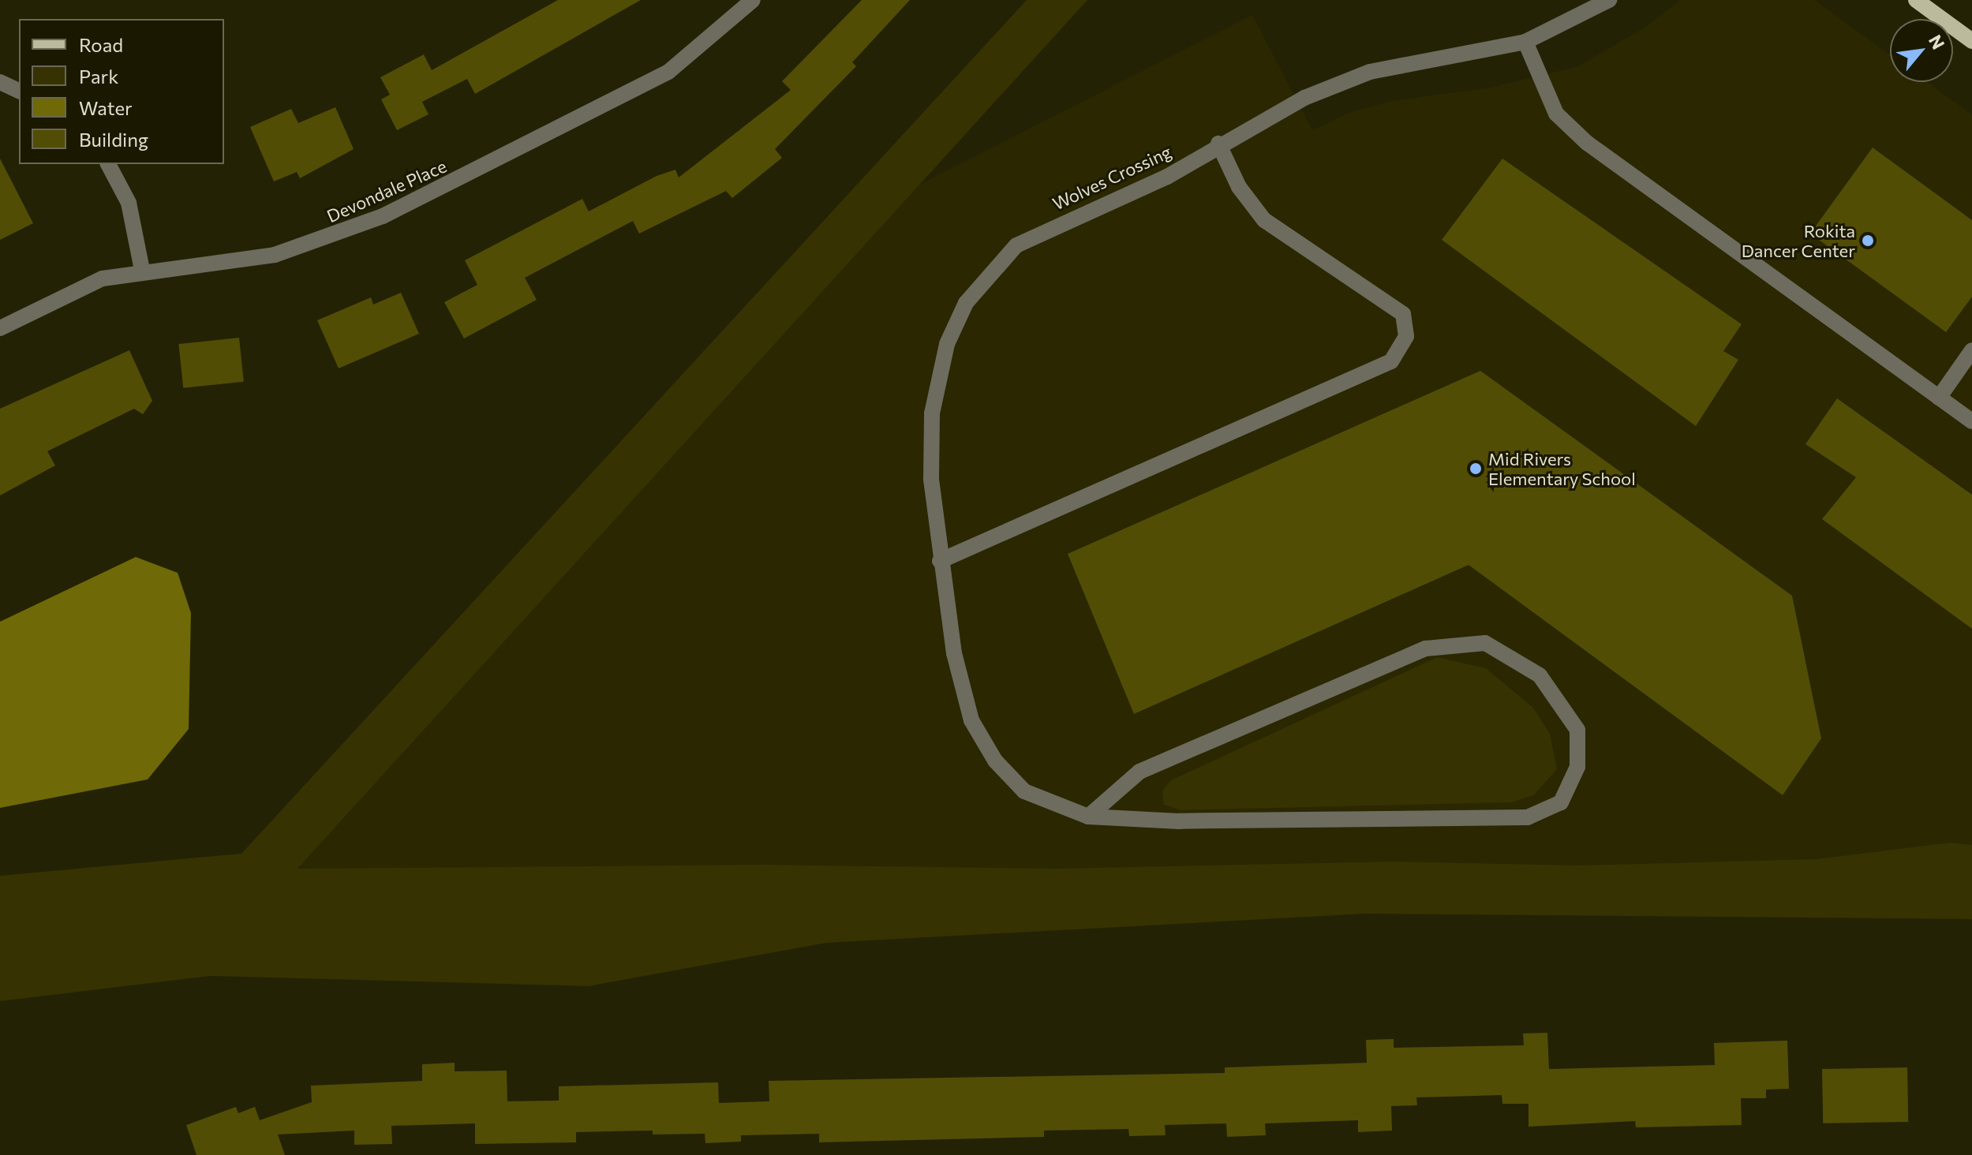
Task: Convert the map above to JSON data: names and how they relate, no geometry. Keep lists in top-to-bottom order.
{
  "streets": {
    "street": ["Wolves Crossing", "Devondale Place"]
  },
  "places": ["Rokita Dancer Center", "Mid Rivers Elementary School"],
  "legend": [
    "Road",
    "Park",
    "Water",
    "Building"
  ],
  "north": "top right"
}
